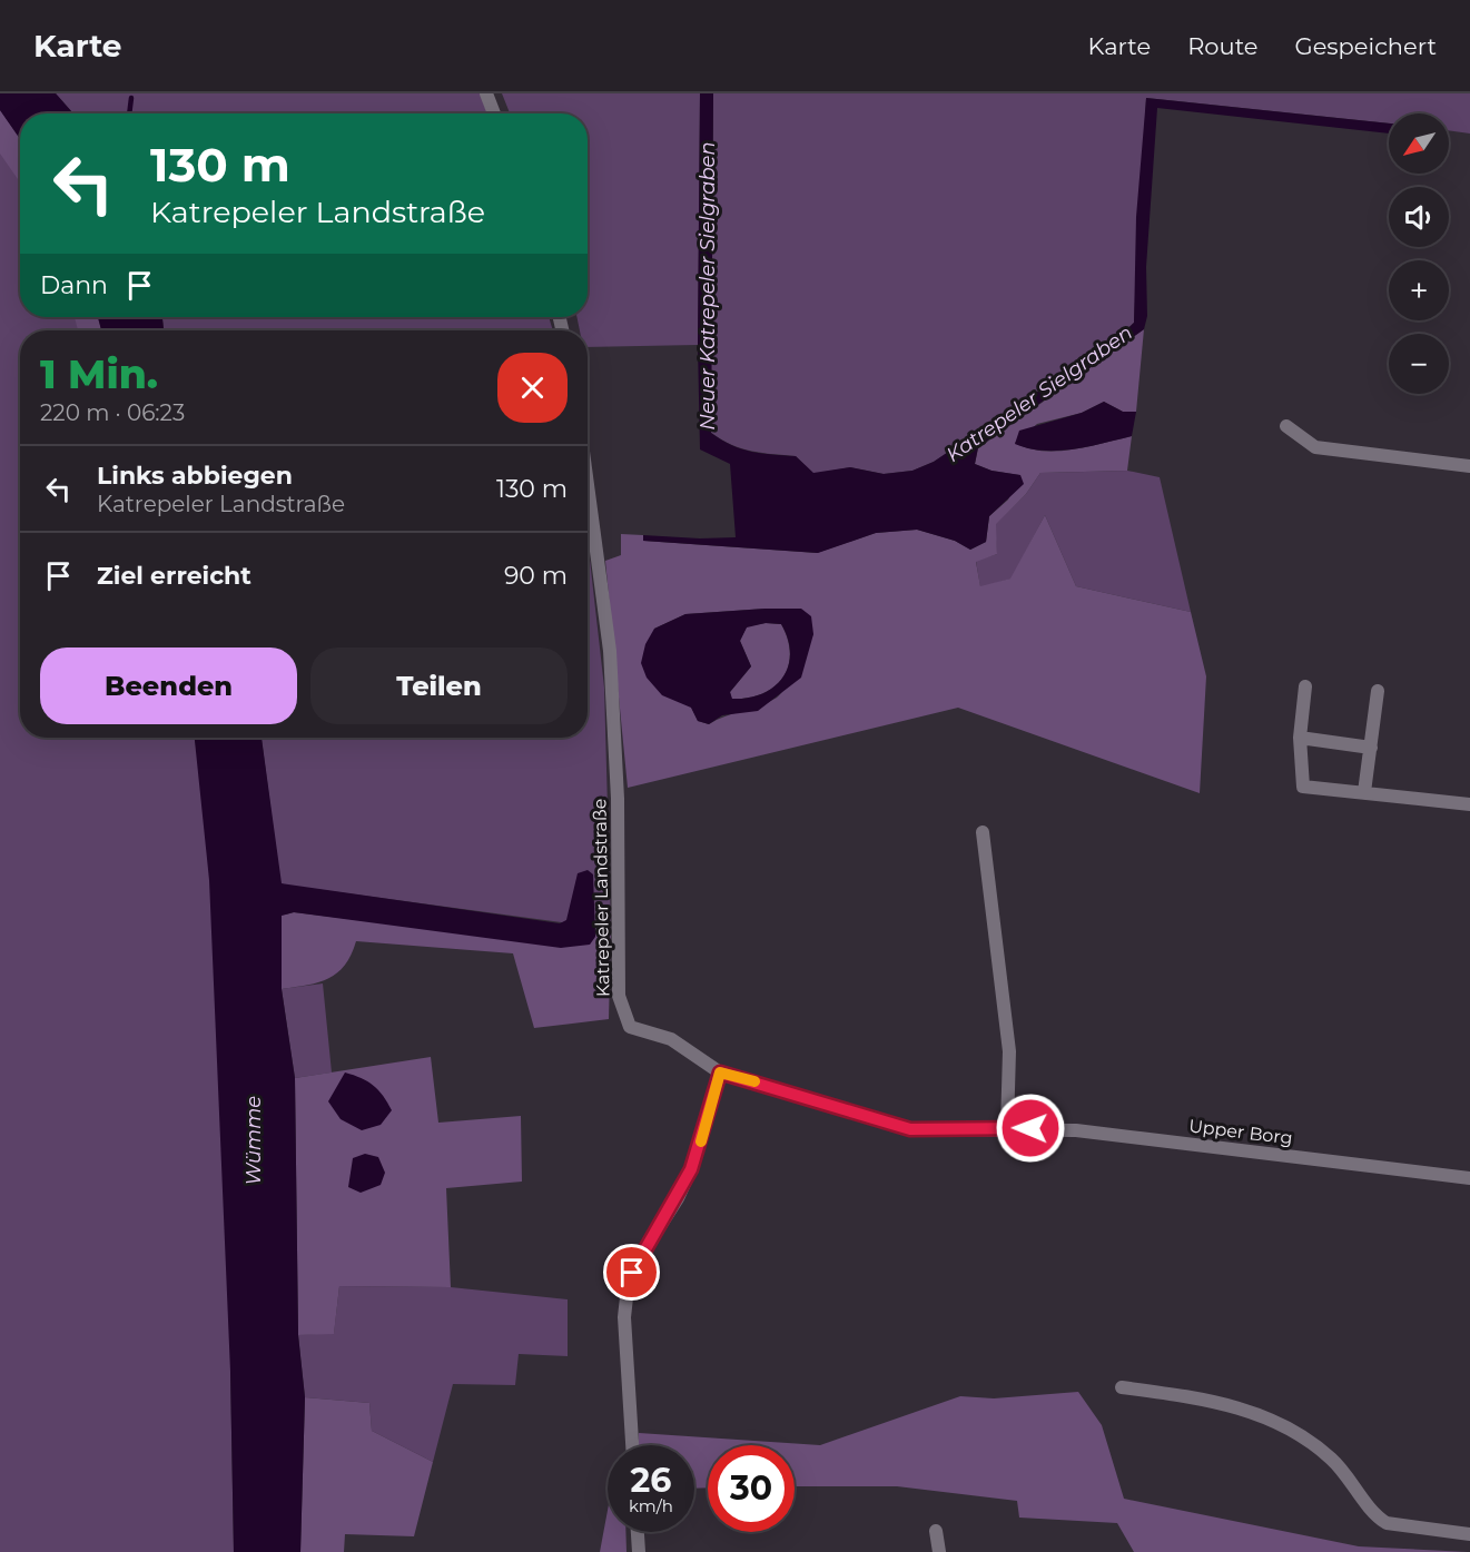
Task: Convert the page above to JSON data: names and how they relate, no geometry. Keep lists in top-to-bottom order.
{
  "streets": {
    "street": ["Katrepeler Landstraße", "Upper Borg"]
  },
  "crossings": [
    ["Katrepeler Landstraße", "Upper Borg"]
  ],
  "water": ["Neuer Katrepeler Sielgraben", "Katrepeler Sielgraben", "Wümme"],
  "north": "bottom left",
  "page": {
    "header": "Karte",
    "nav": ["Karte", "Route", "Gespeichert"],
    "map_buttons": ["+", "−"],
    "turn": ["130 m", "Katrepeler Landstraße"],
    "then": "Dann",
    "heading": ["1 Min.", "220 m · 06:23"],
    "list": [
      {
        "name": "Links abbiegen",
        "note": "Katrepeler Landstraße",
        "value": "130 m"
      },
      {
        "name": "Ziel erreicht",
        "value": "90 m"
      }
    ],
    "buttons": ["Beenden", "Teilen"],
    "speed": "26 km/h",
    "limit": "30"
  }
}
